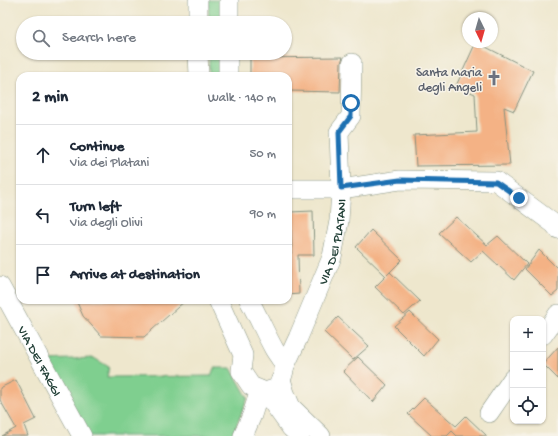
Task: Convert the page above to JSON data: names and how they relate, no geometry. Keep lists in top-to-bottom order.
{
  "streets": {
    "street": ["VIA DEI PLATANI", "VIA DEI FAGGI"]
  },
  "places": {
    "church": ["Santa Maria degli Angeli"]
  },
  "north": "bottom",
  "page": {
    "search": "Search here",
    "heading": ["2 min", "Walk · 140 m"],
    "list": [
      ["Continue", "Via dei Platani", "50 m"],
      ["Turn left", "Via degli Olivi", "90 m"],
      "Arrive at destination"
    ],
    "map_buttons": ["+", "−"]
  }
}
